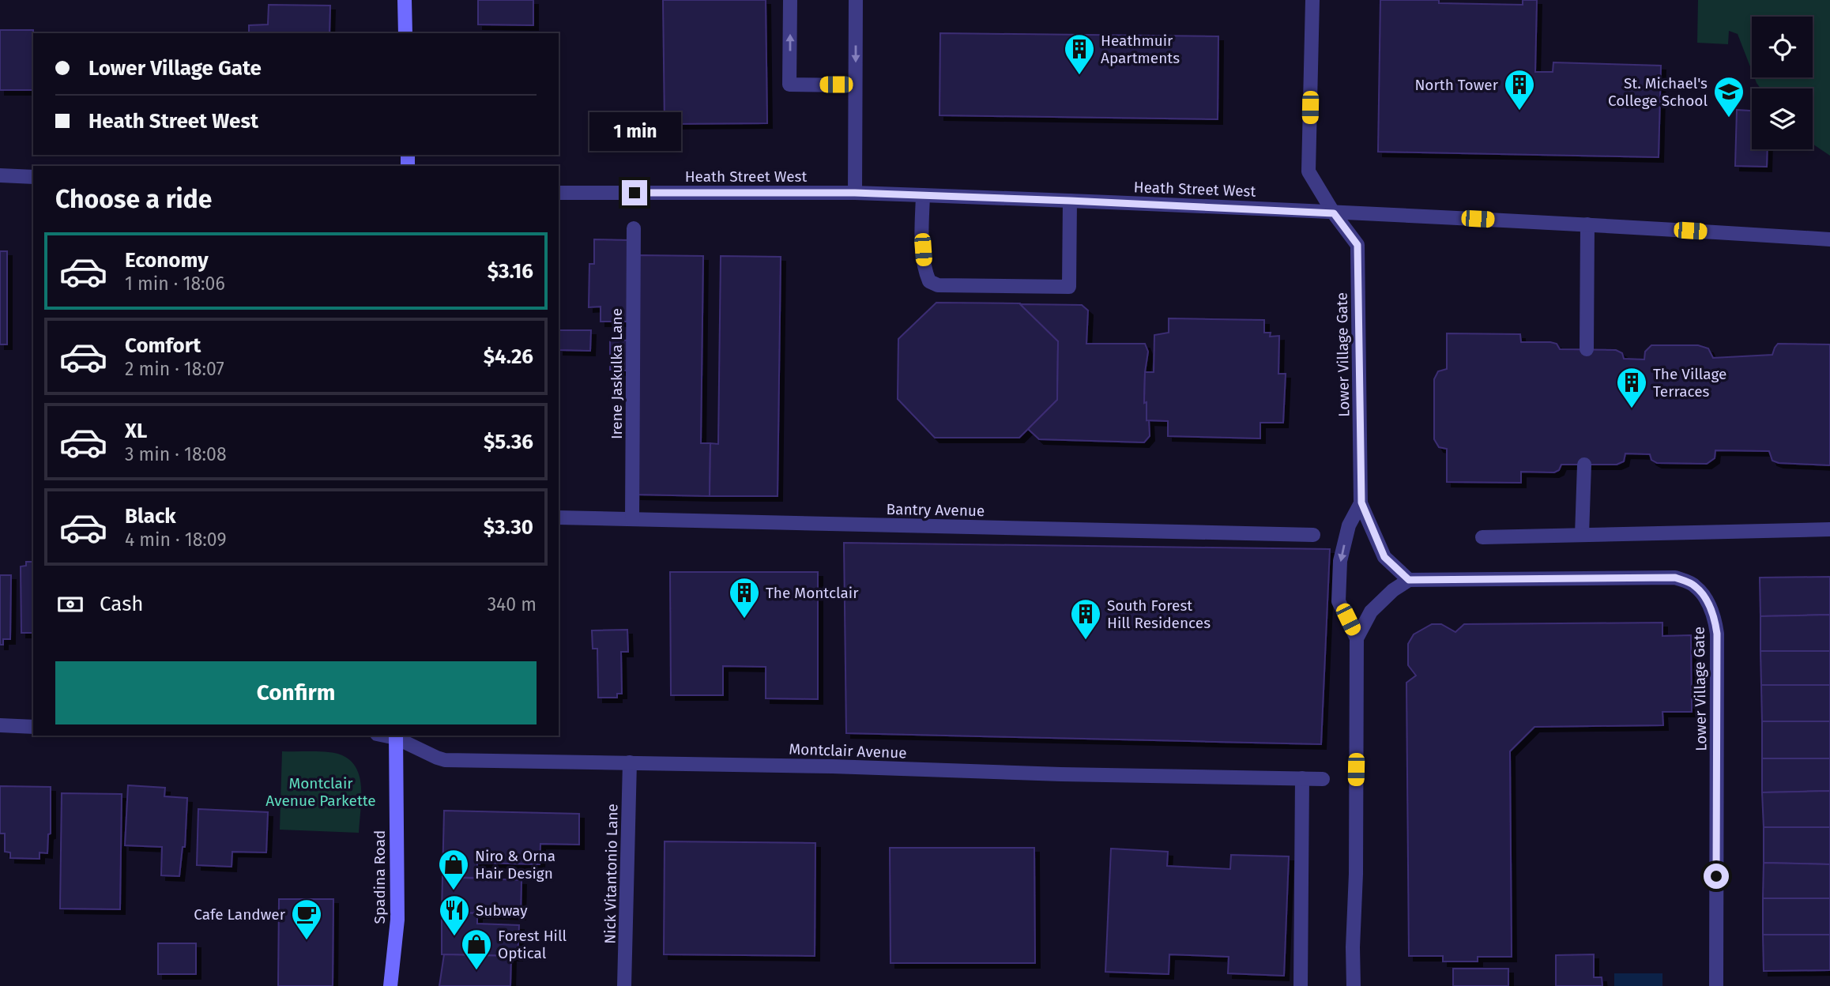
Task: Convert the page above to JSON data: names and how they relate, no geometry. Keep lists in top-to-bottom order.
{
  "streets": {
    "street": [
      "Heath Street West",
      "Lower Village Gate",
      "Irene Jaskulka Lane",
      "Bantry Avenue",
      "Montclair Avenue",
      "Nick Vitantonio Lane",
      "Spadina Road"
    ]
  },
  "crossings": [
    ["Heath Street West", "Lower Village Gate"],
    ["Irene Jaskulka Lane", "Bantry Avenue"],
    ["Montclair Avenue", "Nick Vitantonio Lane"],
    ["Montclair Avenue", "Spadina Road"]
  ],
  "parks": ["Montclair Avenue Parkette"],
  "places": {
    "building": [
      "Heathmuir Apartments",
      "North Tower",
      "The Village Terraces",
      "The Montclair",
      "South Forest Hill Residences"
    ],
    "school or university": ["St. Michael's College School"],
    "shop": ["Niro & Orna Hair Design", "Forest Hill Optical"],
    "restaurant": ["Subway"],
    "cafe": ["Cafe Landwer"]
  },
  "page": {
    "banner": ["Lower Village Gate", "Heath Street West"],
    "bubble": "1 min",
    "heading": "Choose a ride",
    "list": [
      {
        "name": "Economy",
        "note": "1 min · 18:06",
        "value": "$3.16"
      },
      {
        "name": "Comfort",
        "note": "2 min · 18:07",
        "value": "$4.26"
      },
      {
        "name": "XL",
        "note": "3 min · 18:08",
        "value": "$5.36"
      },
      {
        "name": "Black",
        "note": "4 min · 18:09",
        "value": "$3.30"
      }
    ],
    "pay": ["Cash", "340 m"],
    "buttons": "Confirm"
  }
}
